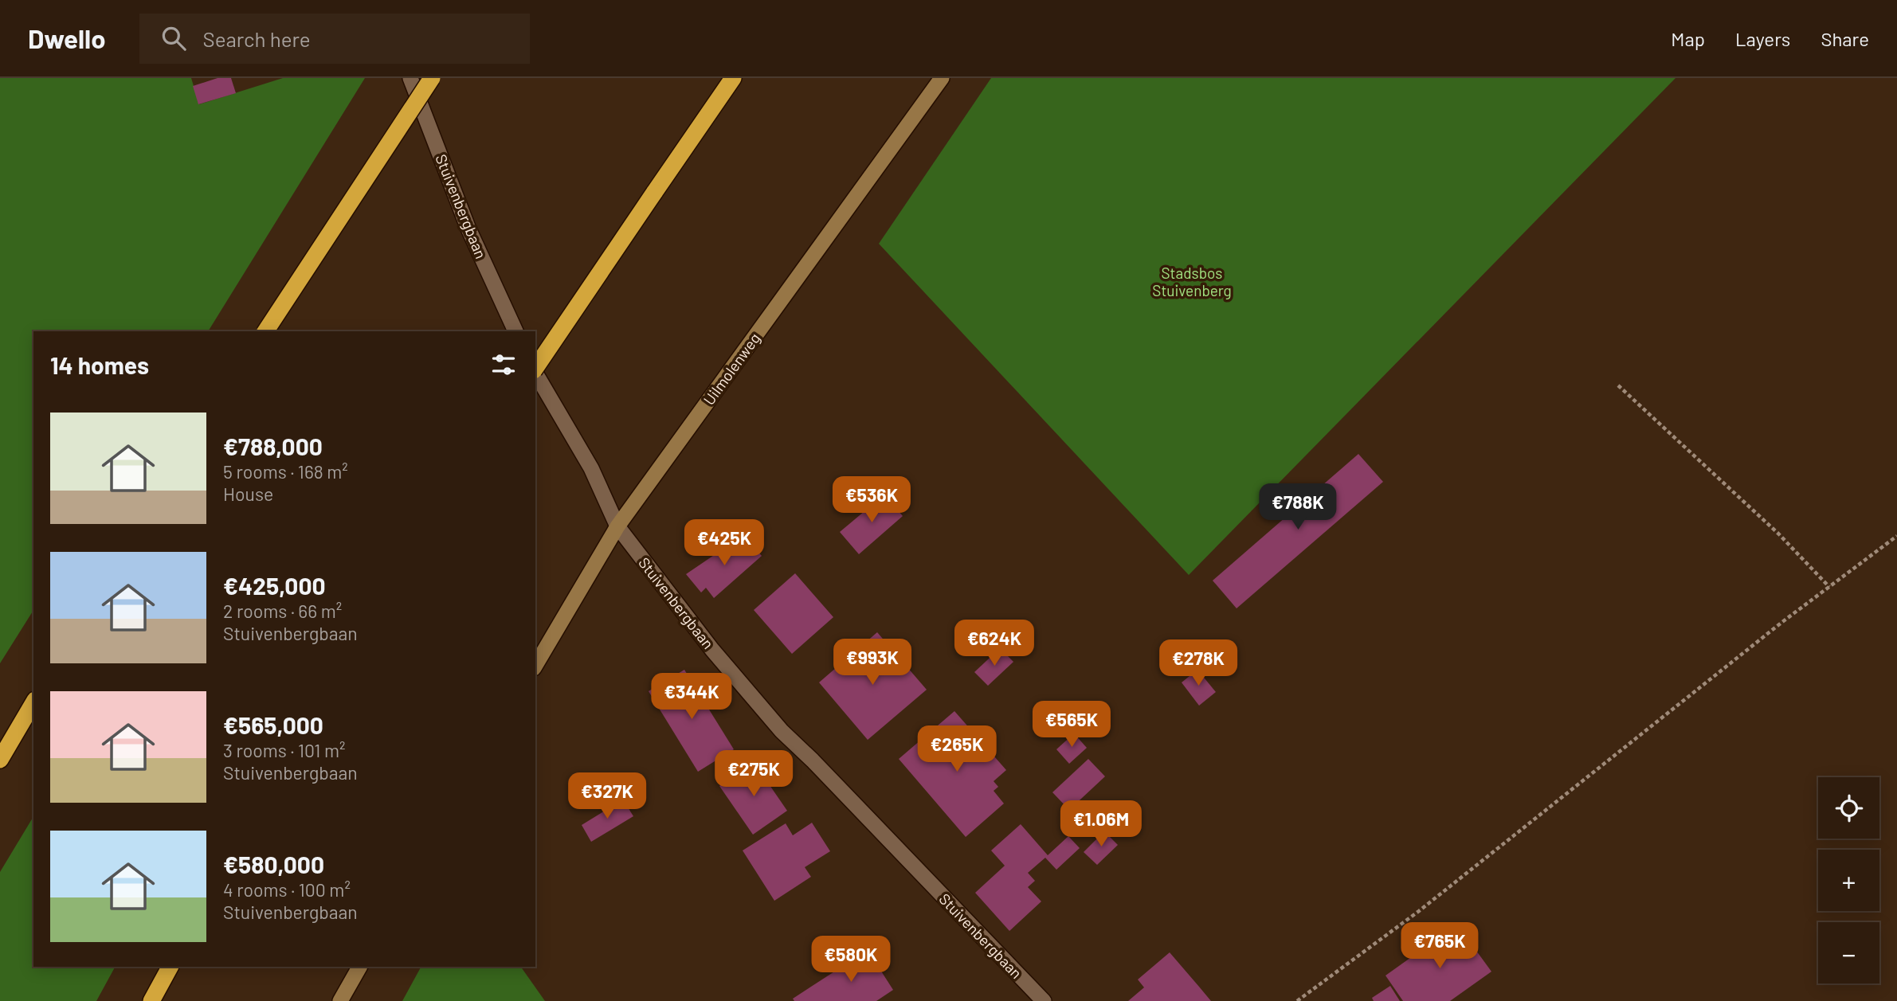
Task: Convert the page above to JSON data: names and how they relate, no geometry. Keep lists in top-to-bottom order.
{
  "streets": {
    "main road": ["Uilmolenweg"],
    "street": ["Stuivenbergbaan"]
  },
  "crossings": [
    ["Stuivenbergbaan", "Uilmolenweg"]
  ],
  "parks": ["Stadsbos Stuivenberg"],
  "page": {
    "header": "Dwello",
    "search": "Search here",
    "nav": ["Map", "Layers", "Share"],
    "heading": "14 homes",
    "list": [
      {
        "name": "€788,000",
        "note": "5 rooms · 168 m² · House"
      },
      {
        "name": "€425,000",
        "note": "2 rooms · 66 m² · Stuivenbergbaan"
      },
      {
        "name": "€565,000",
        "note": "3 rooms · 101 m² · Stuivenbergbaan"
      },
      {
        "name": "€580,000",
        "note": "4 rooms · 100 m² · Stuivenbergbaan"
      }
    ],
    "price": [
      "€536K",
      "€788K",
      "€425K",
      "€624K",
      "€993K",
      "€278K",
      "€344K",
      "€565K",
      "€265K",
      "€275K",
      "€327K",
      "€1.06M",
      "€765K",
      "€580K"
    ],
    "map_buttons": ["+", "−"]
  }
}
